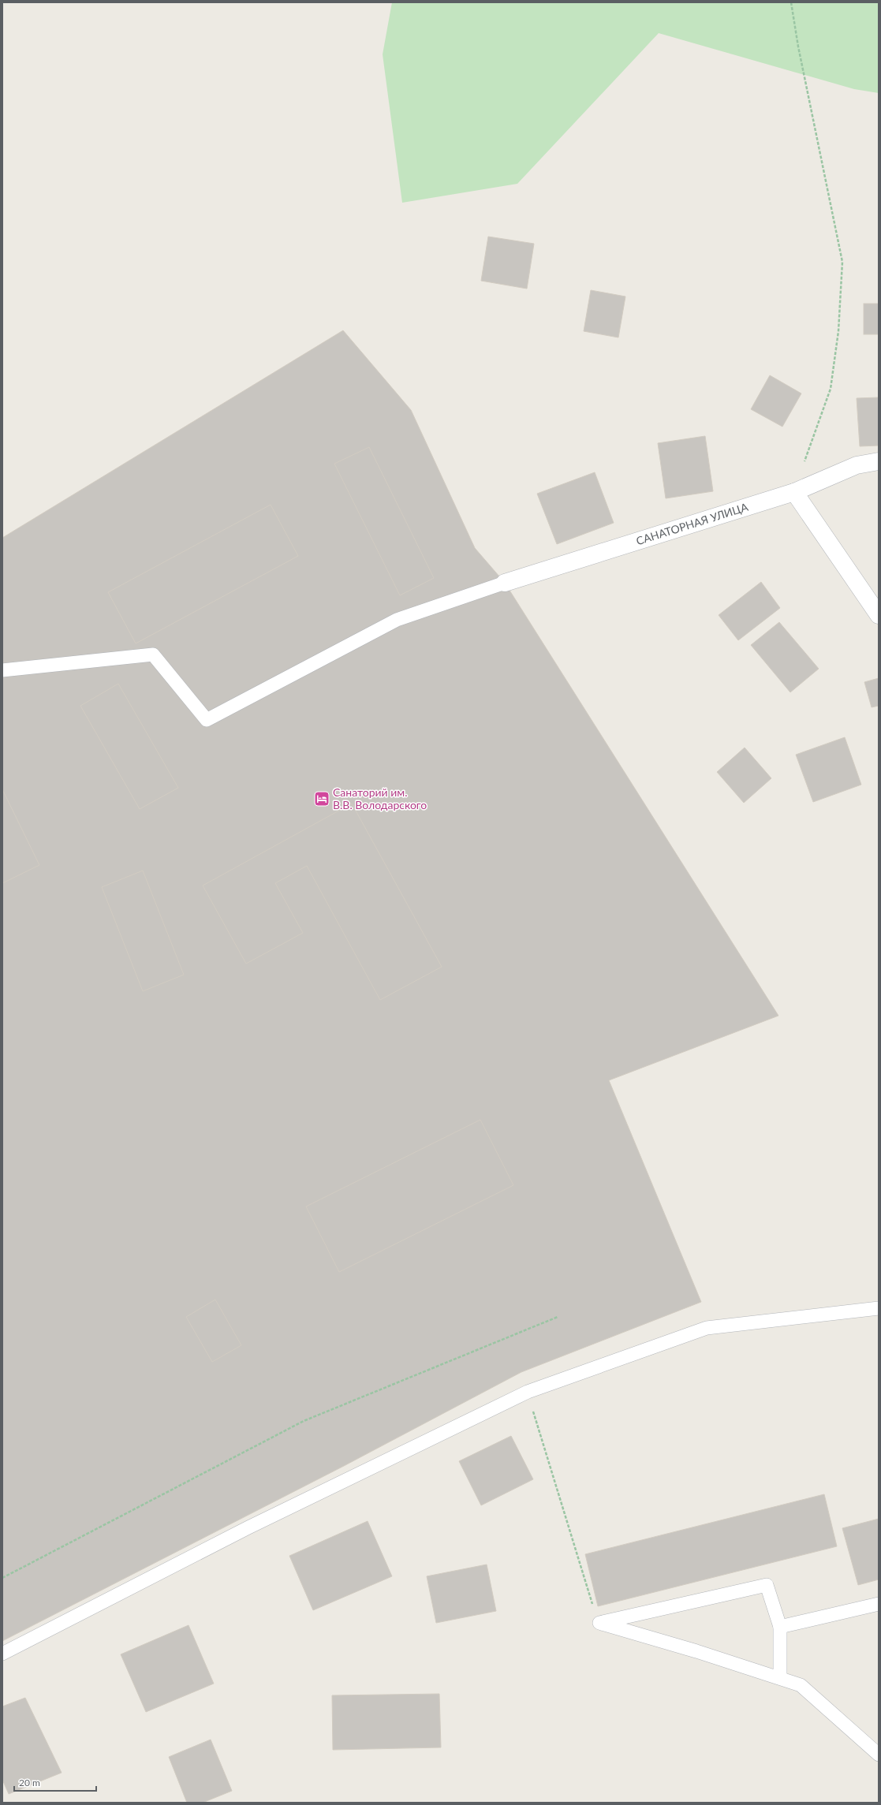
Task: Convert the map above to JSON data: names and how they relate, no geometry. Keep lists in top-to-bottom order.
{
  "streets": {
    "street": ["САНАТОРНАЯ УЛИЦА"]
  },
  "places": {
    "hotel": ["Санаторий им. В.В. Володарского"]
  },
  "scale_bar": "20 m"
}
